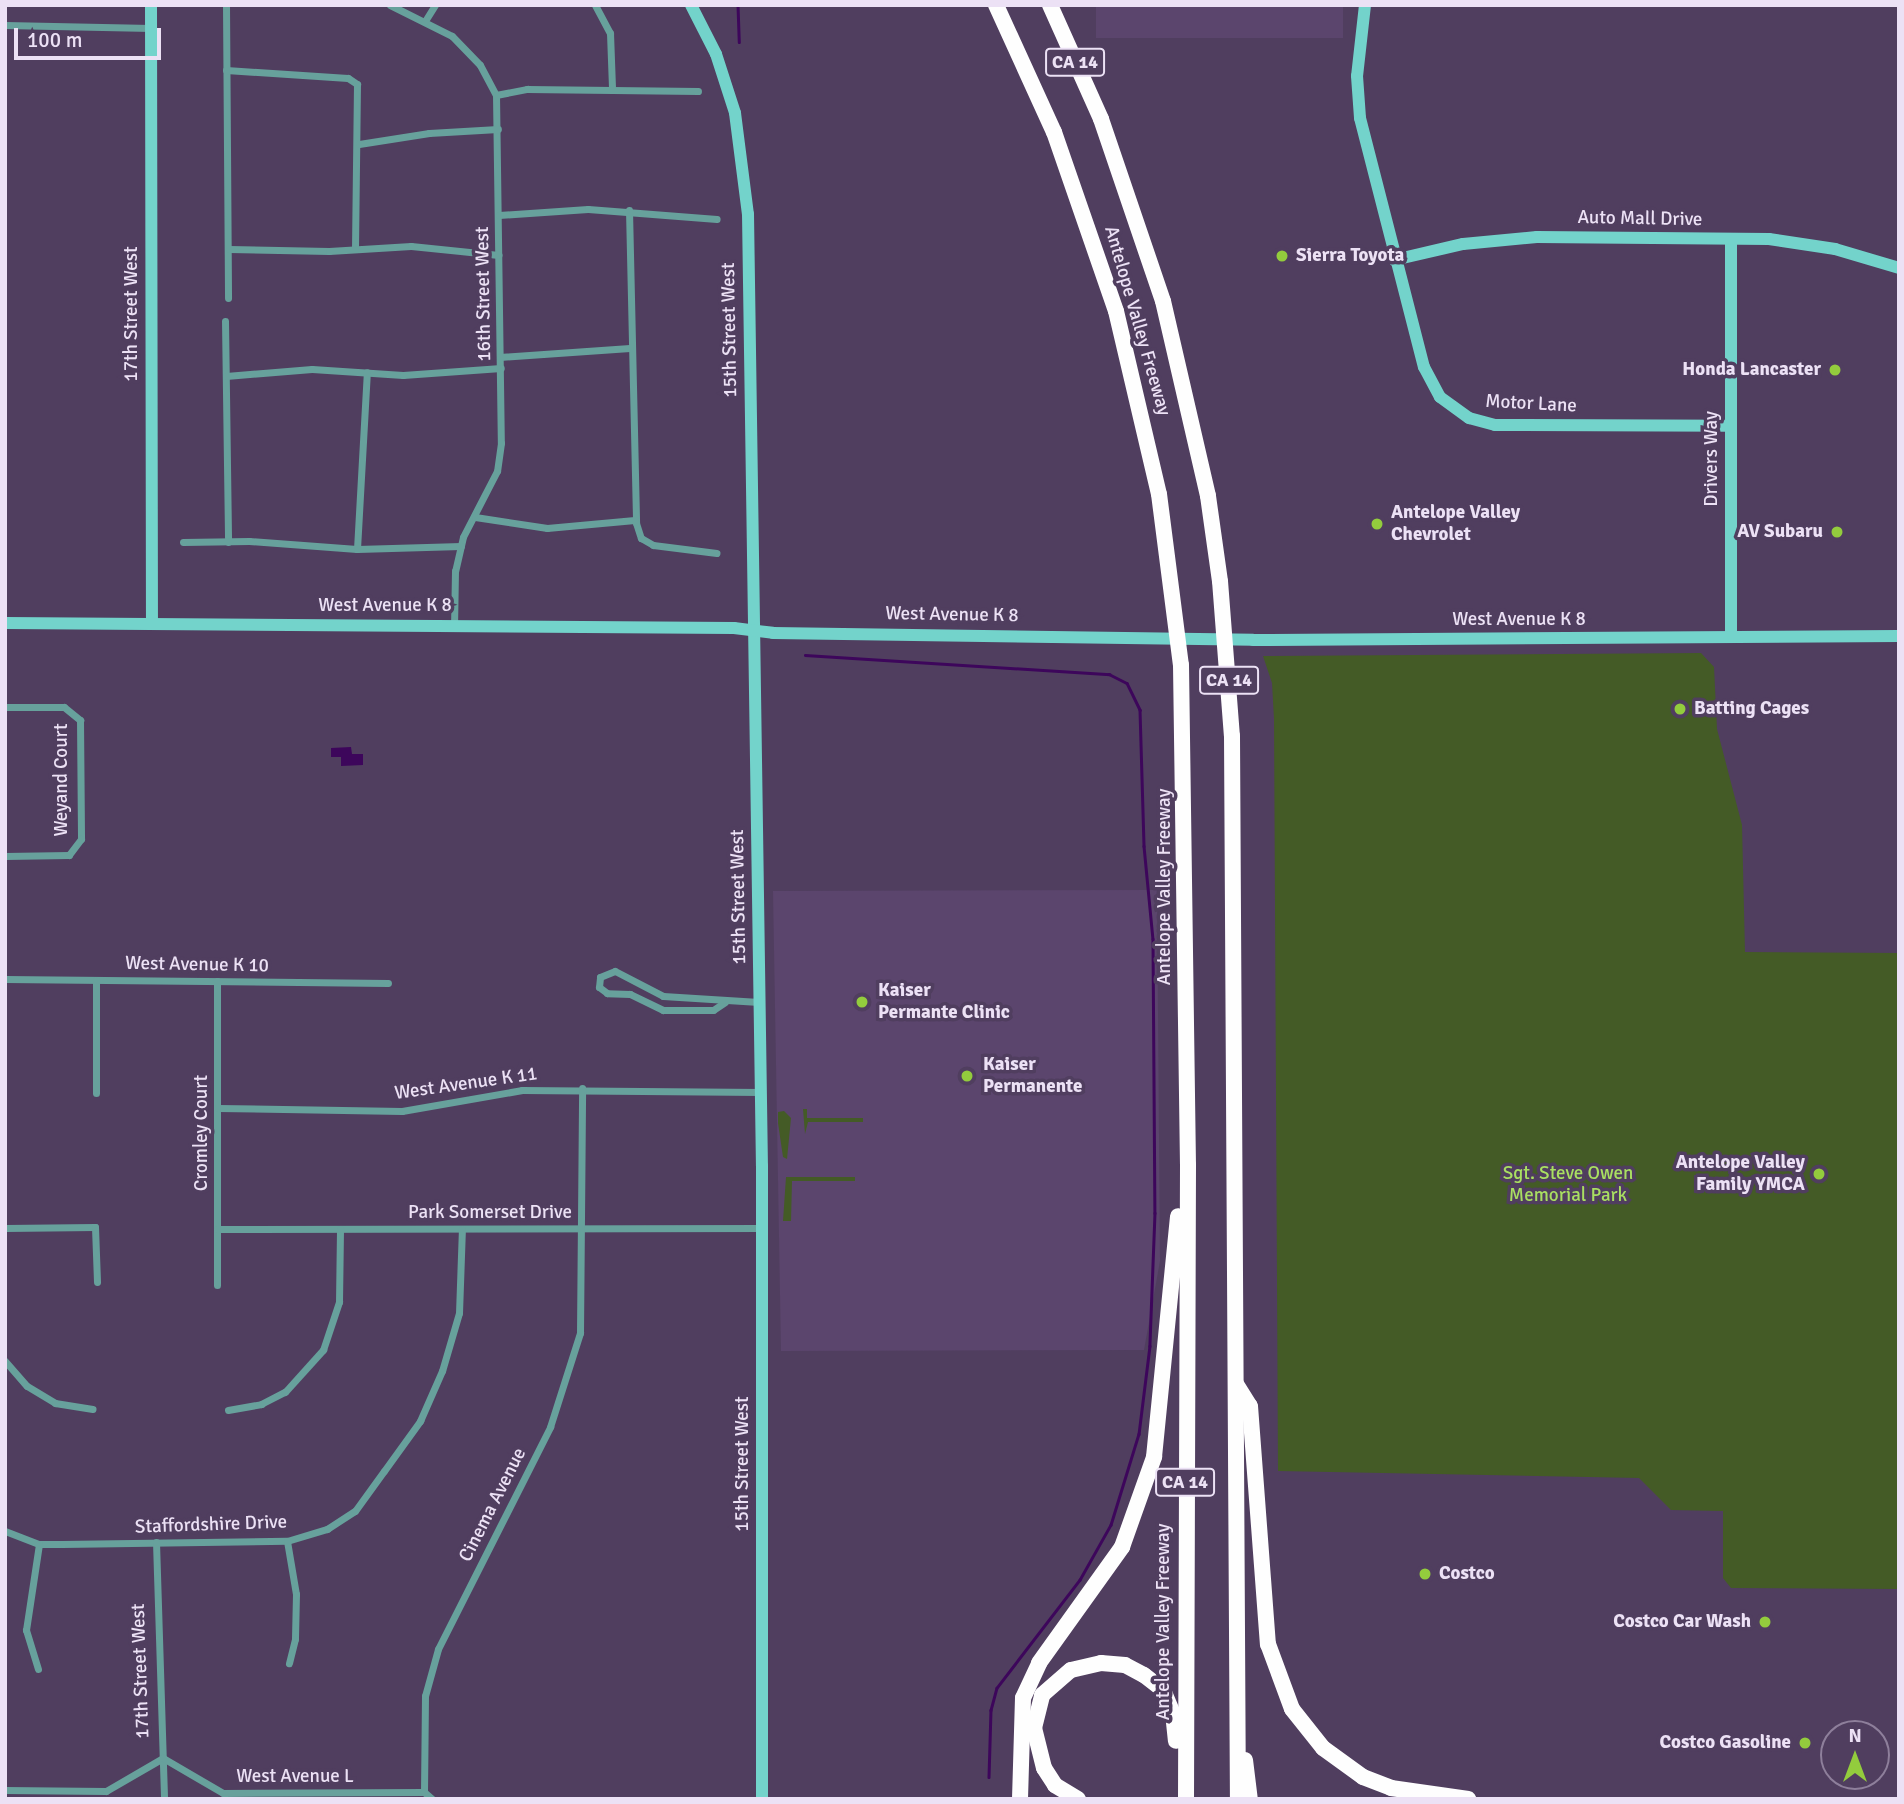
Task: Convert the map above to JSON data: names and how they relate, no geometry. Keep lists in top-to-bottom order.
{
  "streets": {
    "highway": ["CA 14", "Antelope Valley Freeway"],
    "street": [
      "Auto Mall Drive",
      "16th Street West",
      "17th Street West",
      "15th Street West",
      "Motor Lane",
      "Drivers Way",
      "West Avenue K 8",
      "Weyand Court",
      "West Avenue K 10",
      "West Avenue K 11",
      "Cromley Court",
      "Park Somerset Drive",
      "Cinema Avenue",
      "Staffordshire Drive",
      "West Avenue L"
    ]
  },
  "crossings": [
    ["Auto Mall Drive", "Motor Lane"],
    ["Auto Mall Drive", "Drivers Way"],
    ["16th Street West", "West Avenue K 8"],
    ["17th Street West", "West Avenue K 8"],
    ["17th Street West", "Staffordshire Drive"],
    ["17th Street West", "West Avenue L"],
    ["15th Street West", "West Avenue K 8"],
    ["15th Street West", "West Avenue K 11"],
    ["15th Street West", "Park Somerset Drive"],
    ["Motor Lane", "Drivers Way"],
    ["Drivers Way", "West Avenue K 8"],
    ["West Avenue K 10", "Cromley Court"],
    ["West Avenue K 11", "Cromley Court"],
    ["West Avenue K 11", "Cinema Avenue"],
    ["Cromley Court", "Park Somerset Drive"],
    ["Park Somerset Drive", "Cinema Avenue"],
    ["Park Somerset Drive", "Staffordshire Drive"],
    ["Cinema Avenue", "West Avenue L"]
  ],
  "parks": ["Sgt. Steve Owen Memorial Park"],
  "places": [
    "Sierra Toyota",
    "Honda Lancaster",
    "Antelope Valley Chevrolet",
    "AV Subaru",
    "Batting Cages",
    "Kaiser Permante Clinic",
    "Kaiser Permanente",
    "Antelope Valley Family YMCA",
    "Costco",
    "Costco Car Wash",
    "Costco Gasoline"
  ],
  "scale_bar": "100 m",
  "north": "top"
}
